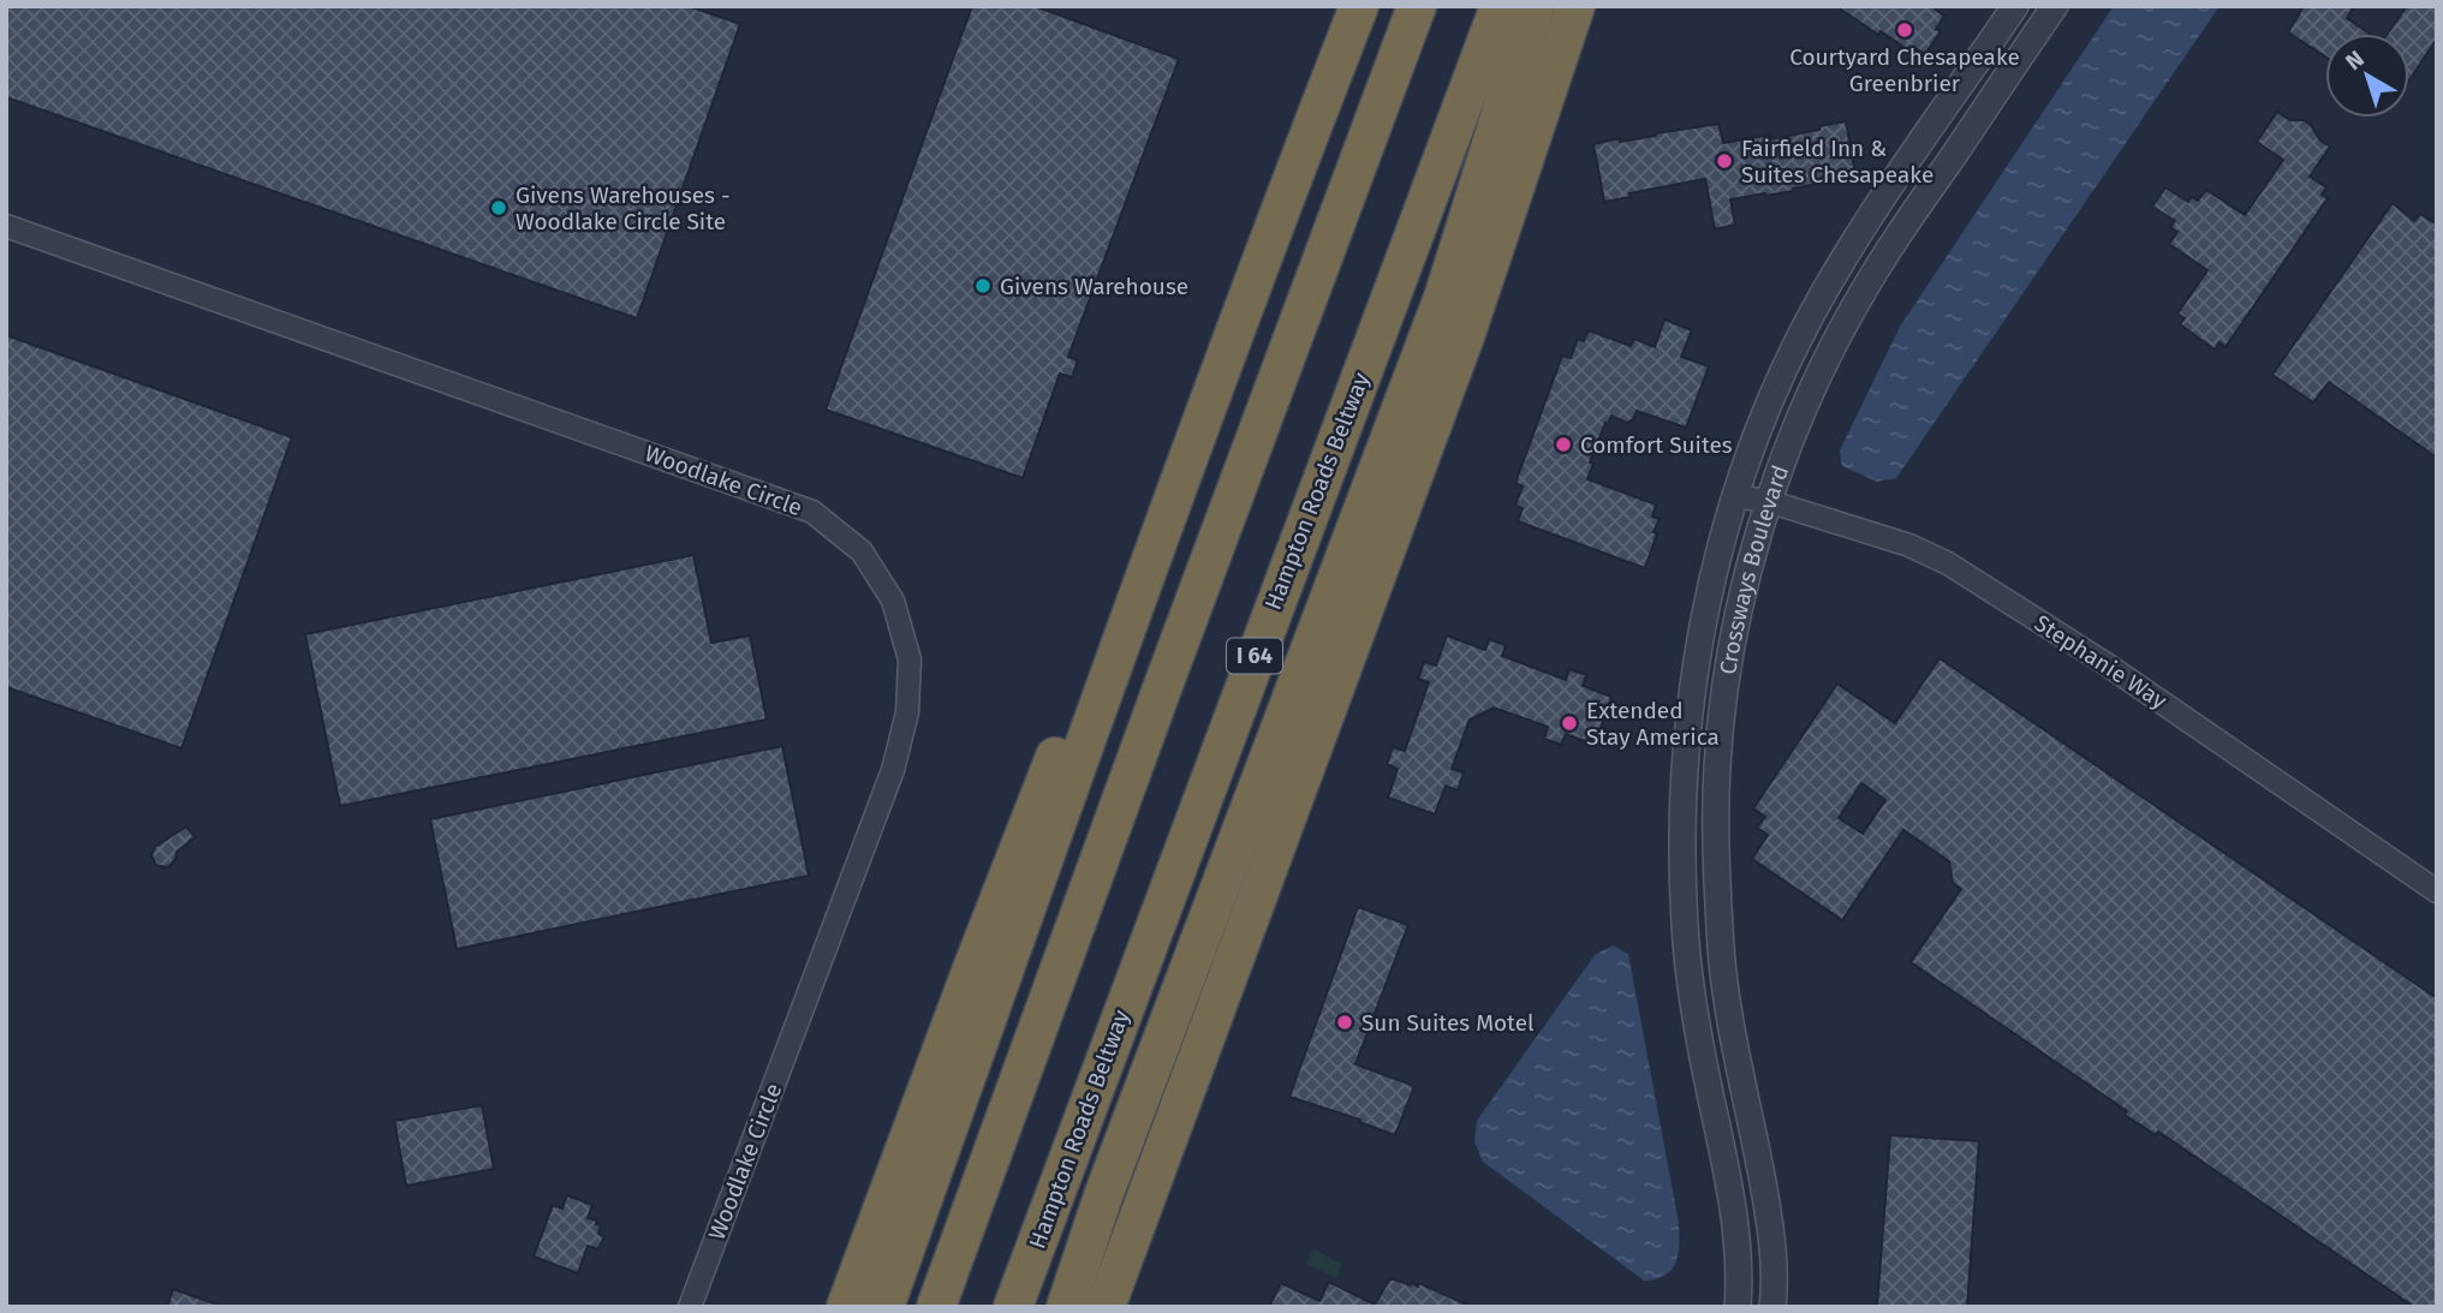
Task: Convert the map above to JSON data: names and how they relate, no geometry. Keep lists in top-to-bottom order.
{
  "streets": {
    "highway": ["Hampton Roads Beltway", "I 64"],
    "street": ["Woodlake Circle", "Crossways Boulevard", "Stephanie Way"]
  },
  "crossings": [
    ["Crossways Boulevard", "Stephanie Way"]
  ],
  "places": [
    "Courtyard Chesapeake Greenbrier",
    "Fairfield Inn & Suites Chesapeake",
    "Givens Warehouses - Woodlake Circle Site",
    "Givens Warehouse",
    "Comfort Suites",
    "Extended Stay America",
    "Sun Suites Motel"
  ],
  "north": "top left"
}
